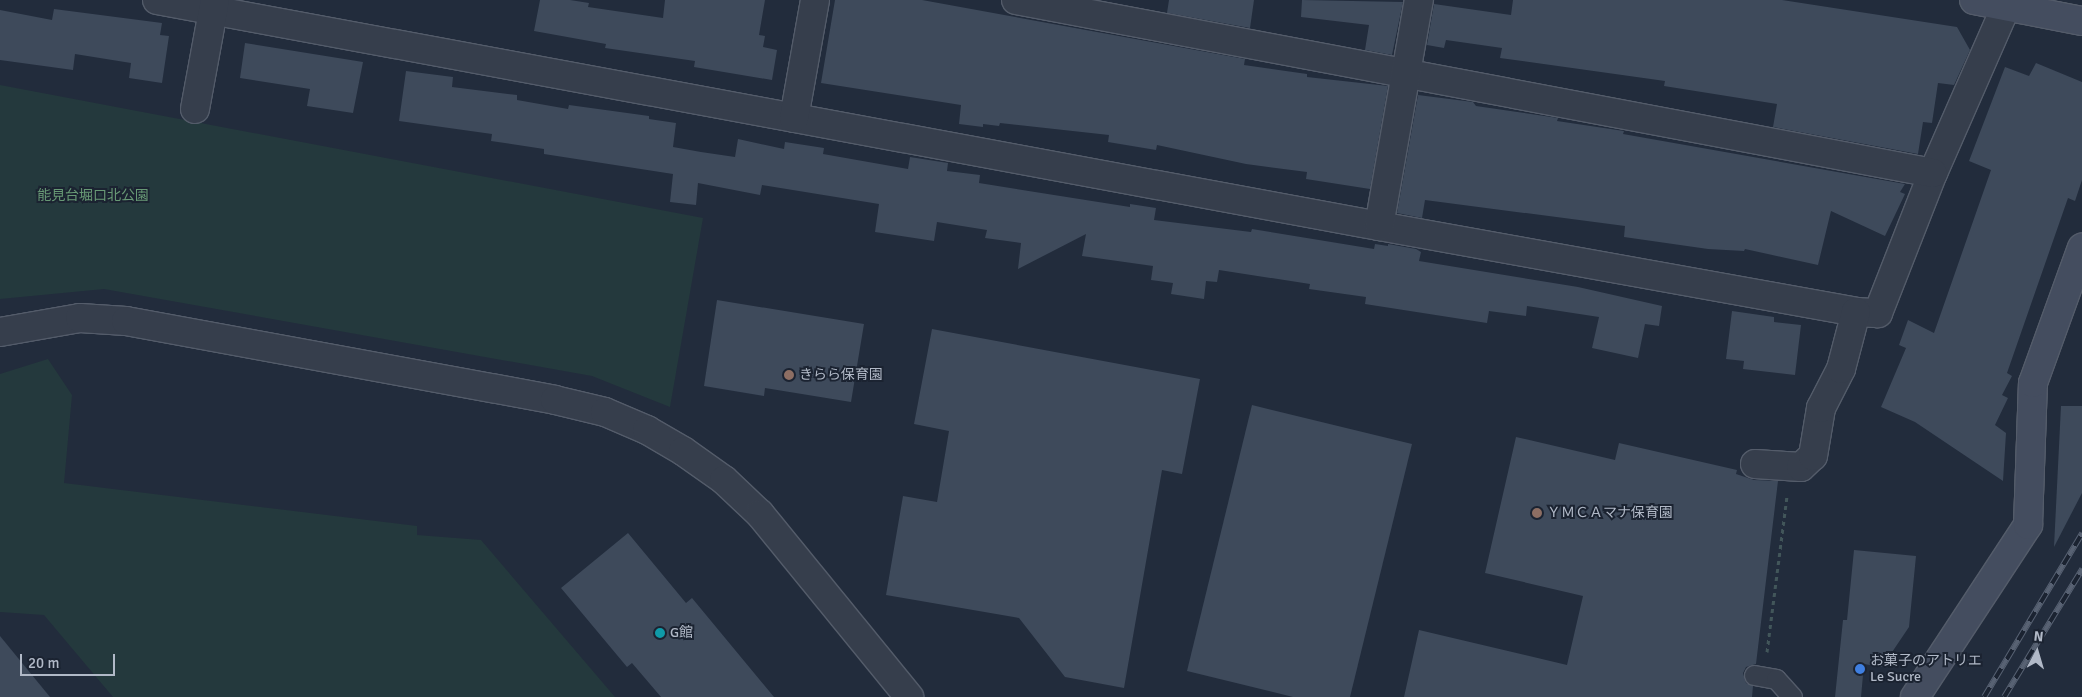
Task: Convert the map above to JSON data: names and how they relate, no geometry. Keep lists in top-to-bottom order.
{
  "parks": ["能見台堀口北公園"],
  "places": [
    "きらら保育園",
    "ＹＭＣＡマナ保育園",
    "G館",
    "お菓子のアトリエ Le Sucre"
  ],
  "scale_bar": "20 m",
  "north": "top"
}
